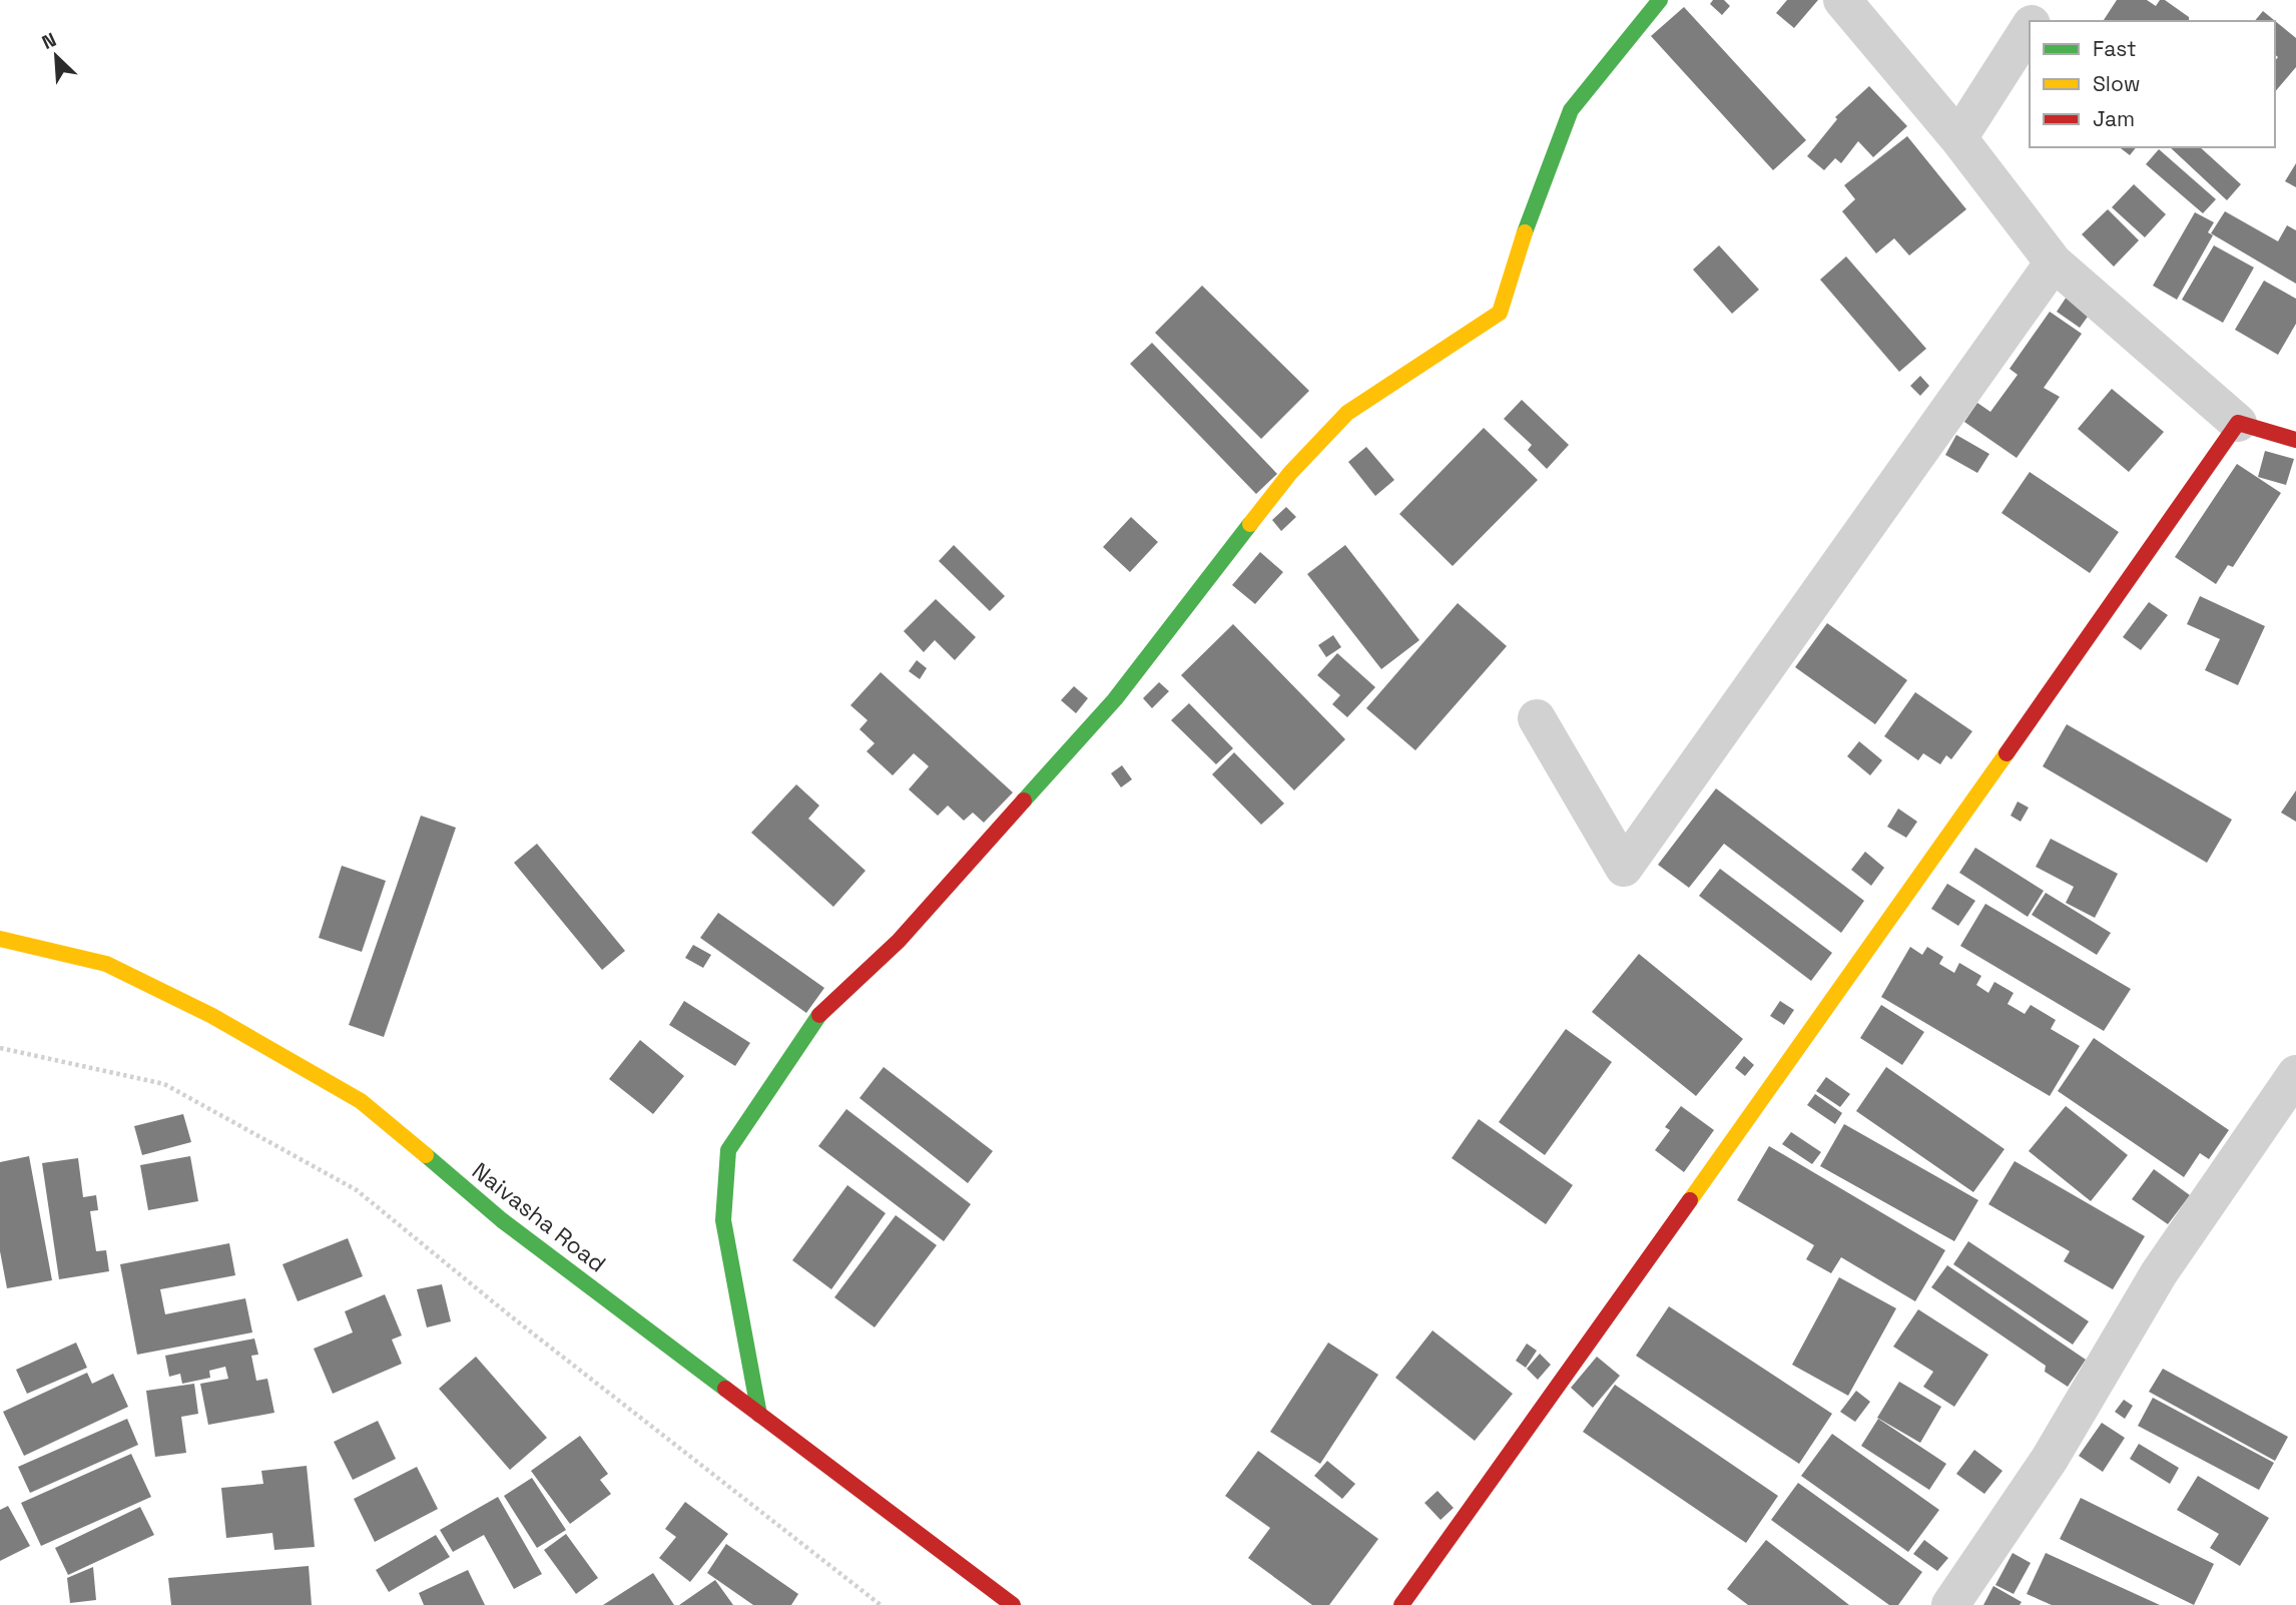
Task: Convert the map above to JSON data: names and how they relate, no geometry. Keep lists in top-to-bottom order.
{
  "streets": {
    "street": ["Naivasha Road"]
  },
  "legend": ["Fast", "Slow", "Jam"],
  "north": "top left"
}
